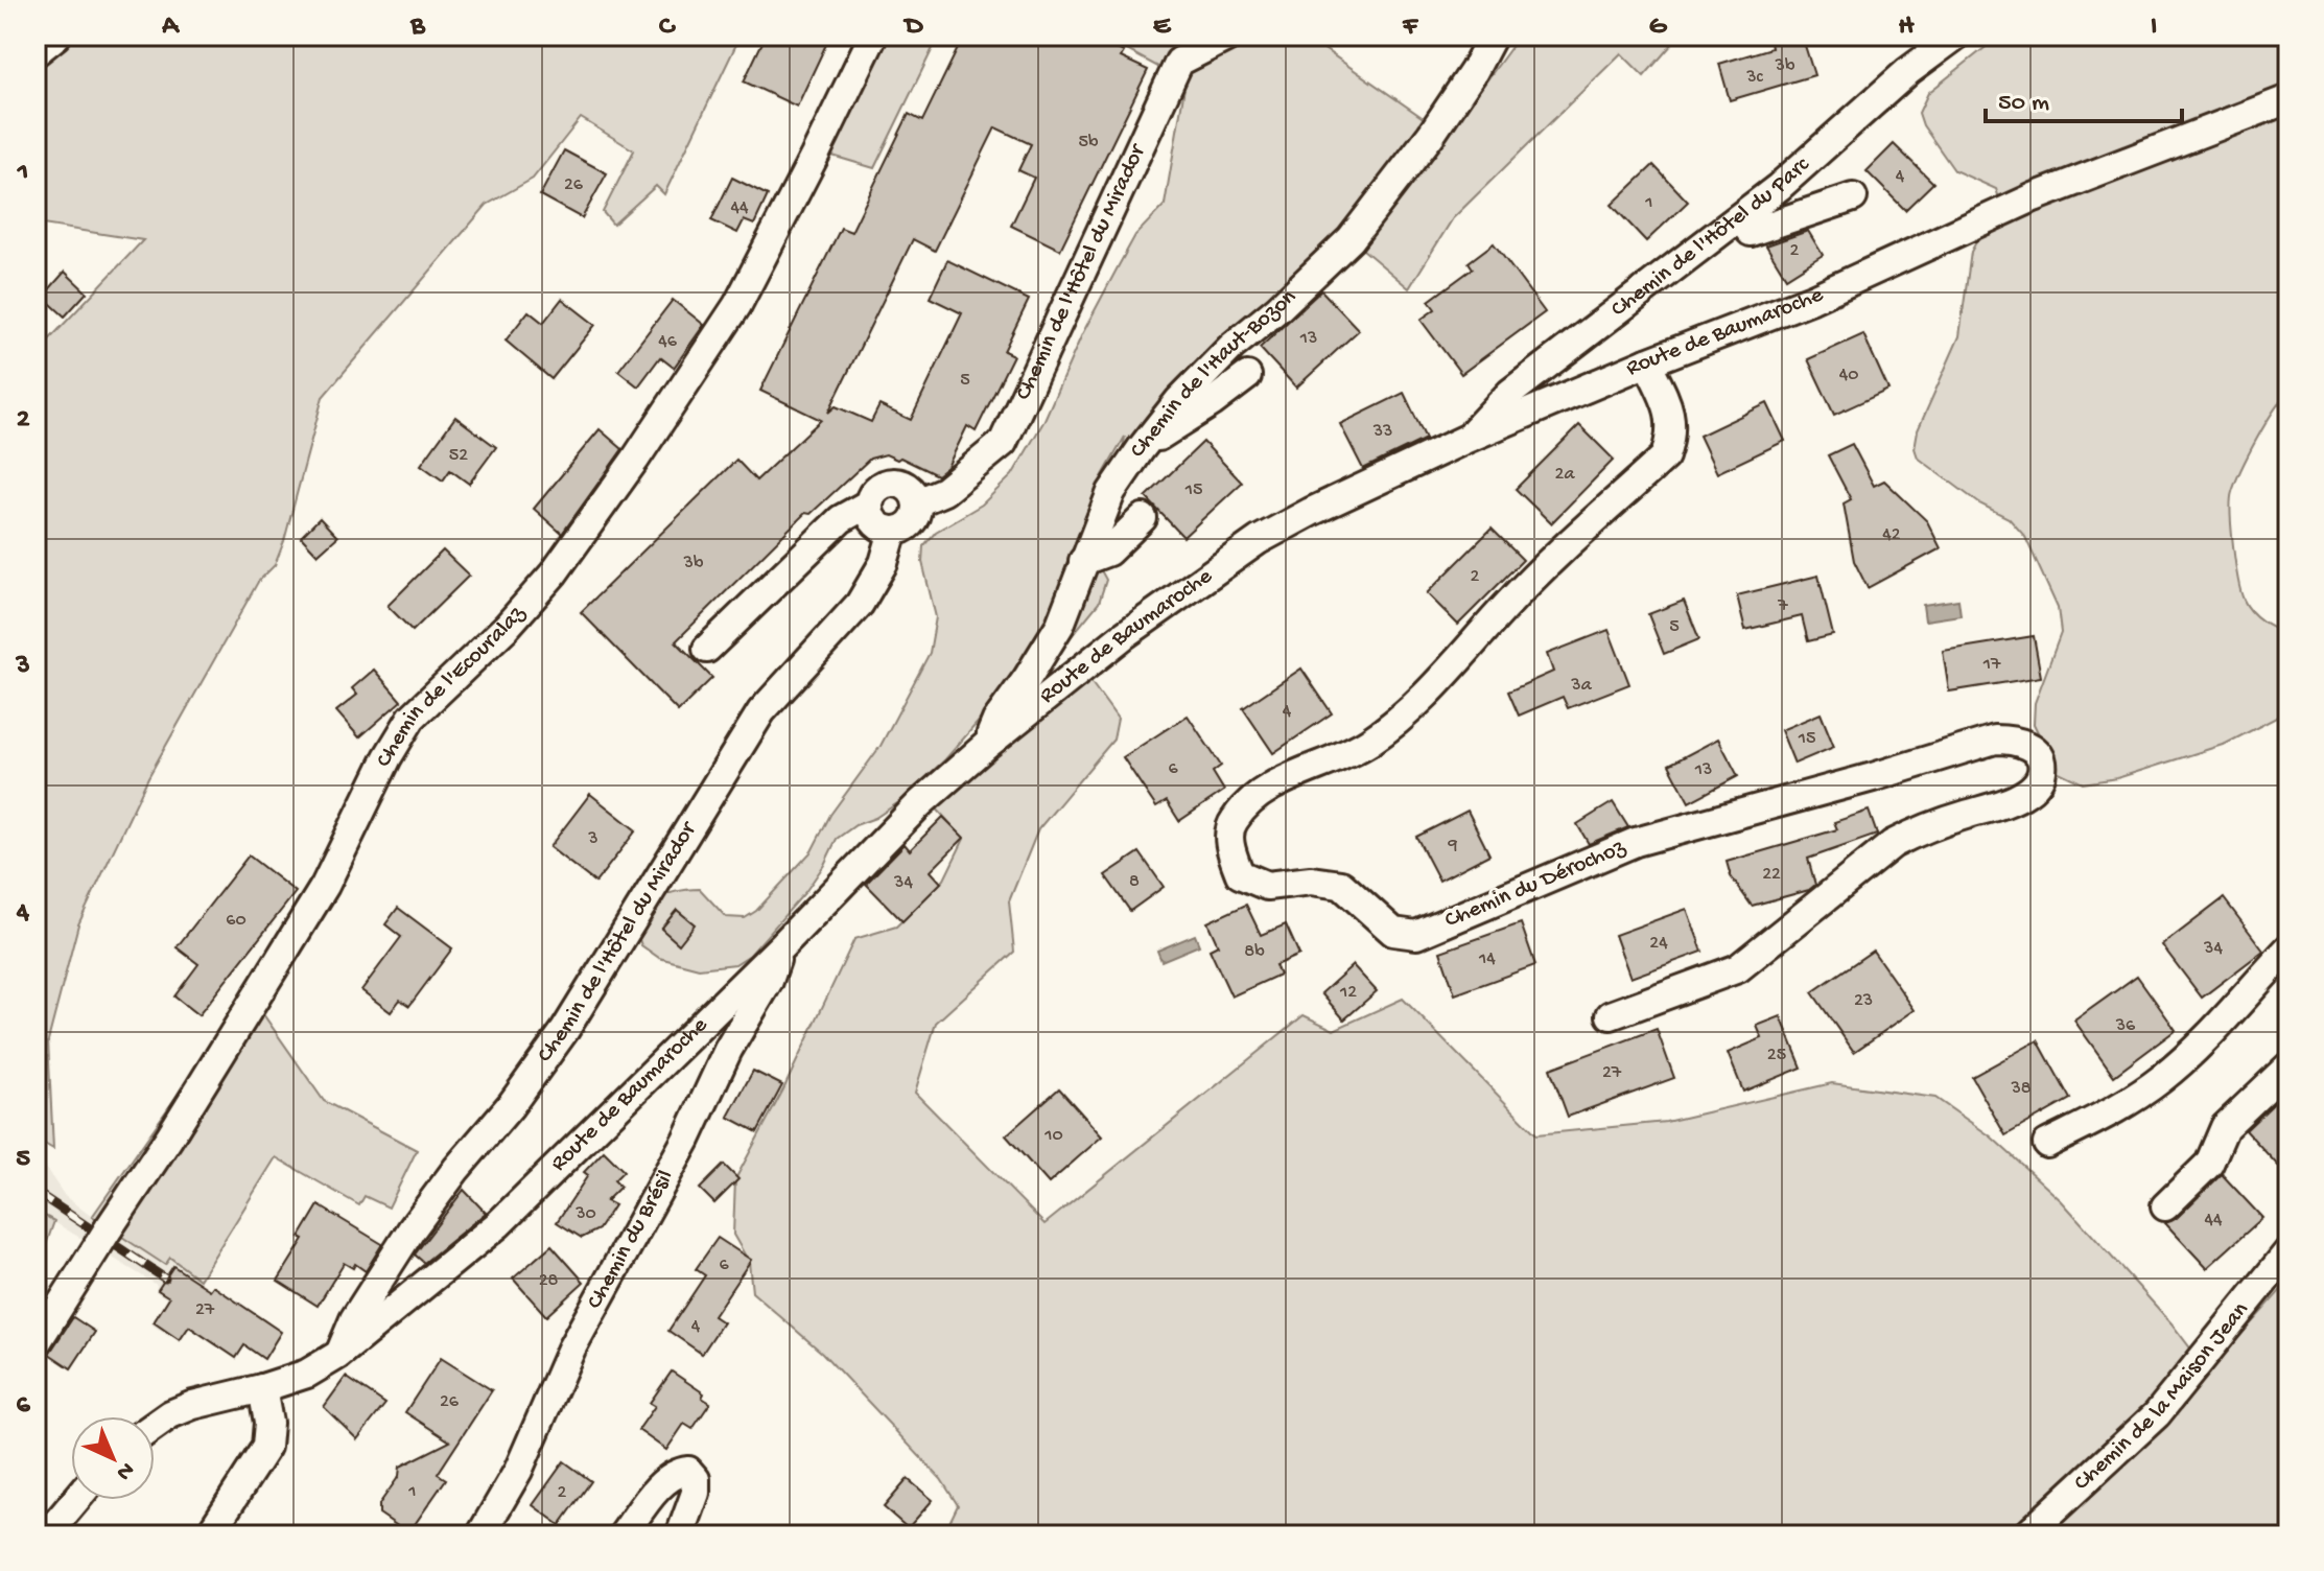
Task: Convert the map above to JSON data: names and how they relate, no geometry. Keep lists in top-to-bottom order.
{
  "streets": {
    "street": [
      "Chemin de l'Hôtel du Parc",
      "Chemin de l'Hôtel du Mirador",
      "Route de Baumaroche",
      "Chemin de l'Haut-Bozon",
      "Chemin de l'Ecouralaz",
      "Chemin du Dérochoz",
      "Chemin du Brésil",
      "Chemin de la Maison Jean"
    ]
  },
  "crossings": [
    ["Chemin de l'Hôtel du Parc", "Route de Baumaroche"],
    ["Chemin de l'Hôtel du Mirador", "Route de Baumaroche"],
    ["Route de Baumaroche", "Chemin de l'Haut-Bozon"],
    ["Route de Baumaroche", "Chemin du Dérochoz"],
    ["Route de Baumaroche", "Chemin du Brésil"]
  ],
  "house_numbers": [
    "3b",
    "3c",
    "5b",
    "4",
    "26",
    "1",
    "44",
    "2",
    "13",
    "46",
    "40",
    "5",
    "33",
    "52",
    "2a",
    "15",
    "42",
    "3b",
    "2",
    "7",
    "5",
    "17",
    "3a",
    "4",
    "15",
    "6",
    "13",
    "3",
    "9",
    "22",
    "8",
    "34",
    "60",
    "24",
    "34",
    "8b",
    "14",
    "12",
    "23",
    "36",
    "25",
    "27",
    "38",
    "10",
    "30",
    "44",
    "6",
    "28",
    "27",
    "4",
    "26",
    "1",
    "2"
  ],
  "scale_bar": "50 m",
  "north": "bottom right",
  "grid": {
    "columns": [
      "A",
      "B",
      "C",
      "D",
      "E",
      "F",
      "G",
      "H",
      "I"
    ],
    "rows": [
      "1",
      "2",
      "3",
      "4",
      "5",
      "6"
    ]
  }
}
